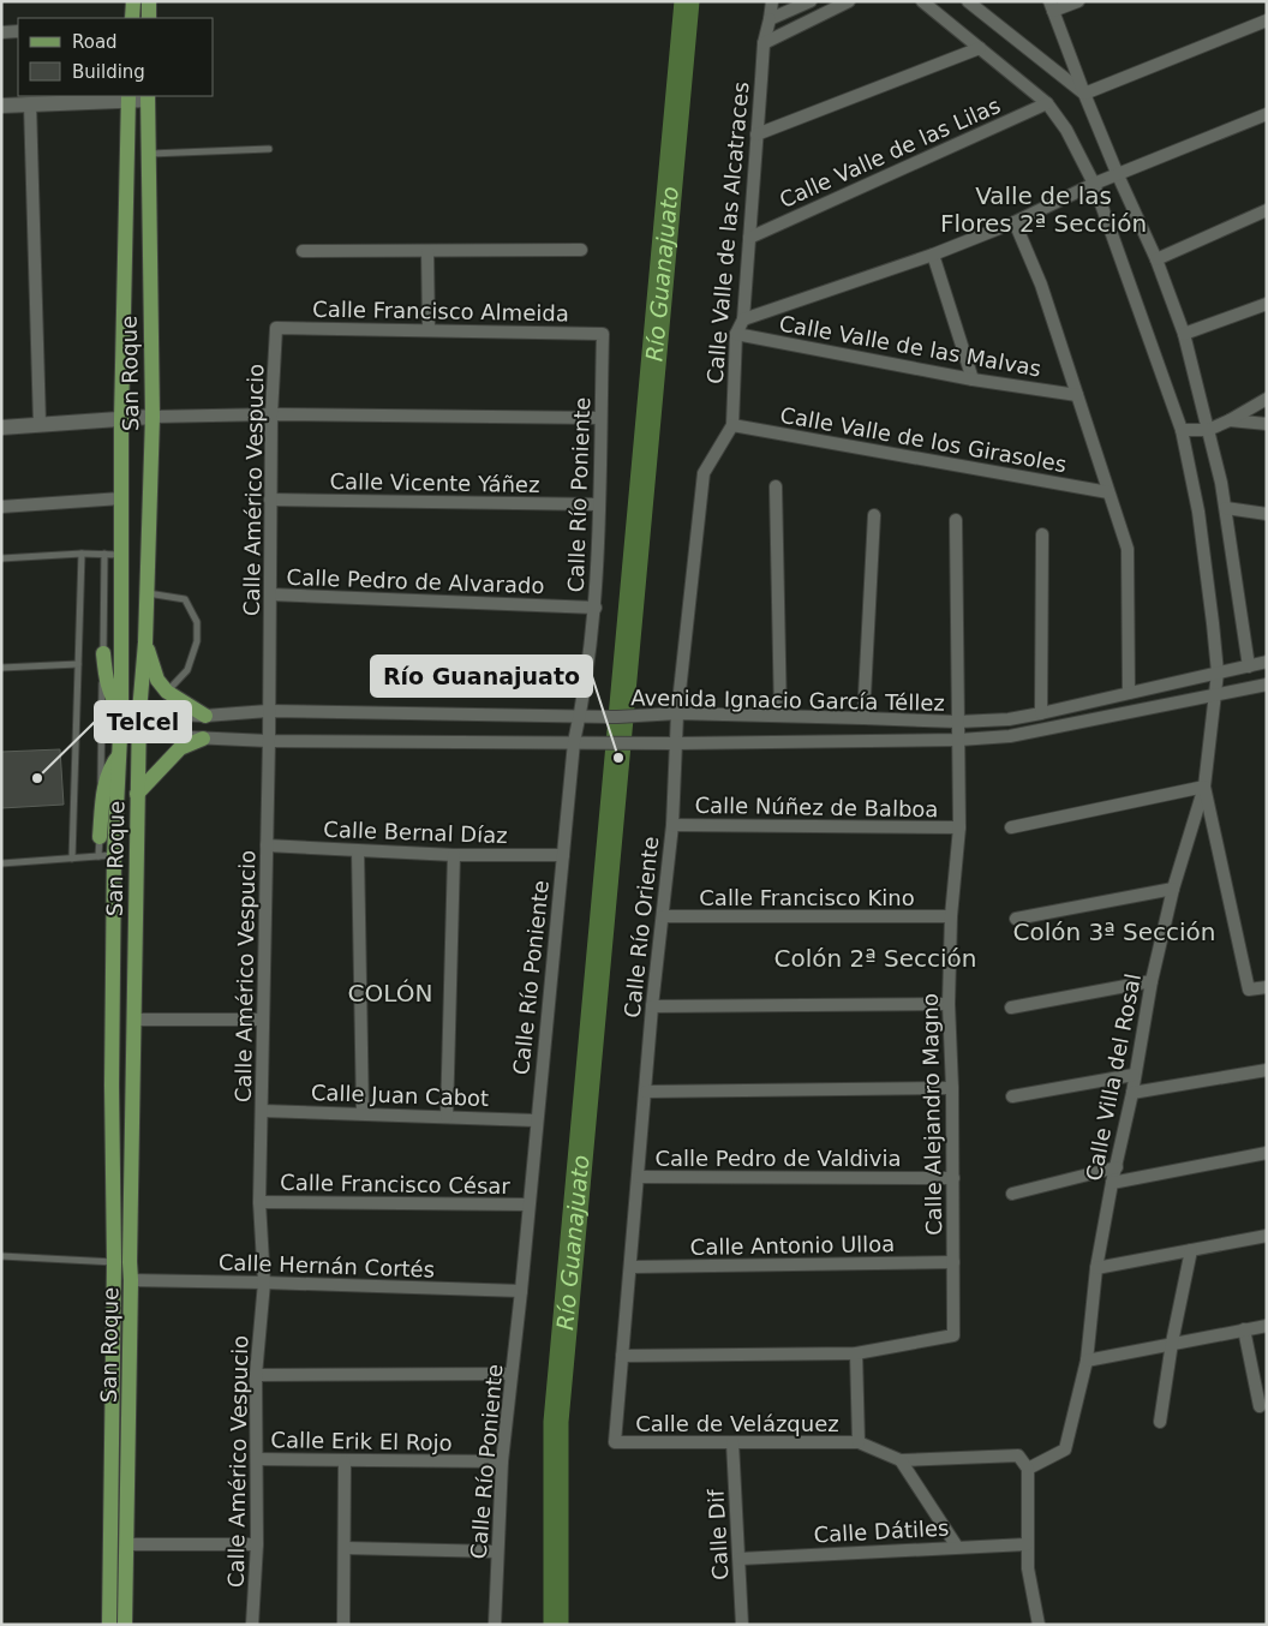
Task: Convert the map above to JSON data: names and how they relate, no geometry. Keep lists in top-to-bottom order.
{
  "streets": {
    "main road": ["San Roque"],
    "street": [
      "Calle Valle de las Lilas",
      "Calle Valle de las Alcatraces",
      "Calle Francisco Almeida",
      "Calle Valle de las Malvas",
      "Calle Valle de los Girasoles",
      "Calle Vicente Yáñez",
      "Calle Américo Vespucio",
      "Calle Río Poniente",
      "Calle Pedro de Alvarado",
      "Avenida Ignacio García Téllez",
      "Calle Núñez de Balboa",
      "Calle Bernal Díaz",
      "Calle Francisco Kino",
      "Calle Río Oriente",
      "Calle Villa del Rosal",
      "Calle Juan Cabot",
      "Calle Alejandro Magno",
      "Calle Pedro de Valdivia",
      "Calle Francisco César",
      "Calle Antonio Ulloa",
      "Calle Hernán Cortés",
      "Calle de Velázquez",
      "Calle Erik El Rojo",
      "Calle Dátiles",
      "Calle Dif"
    ]
  },
  "crossings": [
    ["Calle Valle de las Lilas", "Calle Valle de las Alcatraces"],
    ["Calle Valle de las Lilas", "Calle Villa del Rosal"],
    ["Calle Valle de las Alcatraces", "Calle Valle de las Malvas"],
    ["Calle Valle de las Alcatraces", "Calle Valle de los Girasoles"],
    ["Calle Valle de las Alcatraces", "Calle Río Oriente"],
    ["Calle Francisco Almeida", "Calle Américo Vespucio"],
    ["Calle Francisco Almeida", "Calle Río Poniente"],
    ["San Roque", "Avenida Ignacio García Téllez"],
    ["San Roque", "Calle Hernán Cortés"],
    ["Calle Valle de los Girasoles", "Calle Río Oriente"],
    ["Calle Vicente Yáñez", "Calle Américo Vespucio"],
    ["Calle Vicente Yáñez", "Calle Río Poniente"],
    ["Calle Américo Vespucio", "Calle Pedro de Alvarado"],
    ["Calle Américo Vespucio", "Avenida Ignacio García Téllez"],
    ["Calle Américo Vespucio", "Calle Bernal Díaz"],
    ["Calle Américo Vespucio", "Calle Juan Cabot"],
    ["Calle Américo Vespucio", "Calle Francisco César"],
    ["Calle Américo Vespucio", "Calle Hernán Cortés"],
    ["Calle Américo Vespucio", "Calle Erik El Rojo"],
    ["Calle Río Poniente", "Calle Pedro de Alvarado"],
    ["Calle Río Poniente", "Avenida Ignacio García Téllez"],
    ["Calle Río Poniente", "Calle Bernal Díaz"],
    ["Calle Río Poniente", "Calle Juan Cabot"],
    ["Calle Río Poniente", "Calle Francisco César"],
    ["Calle Río Poniente", "Calle Hernán Cortés"],
    ["Calle Río Poniente", "Calle Erik El Rojo"],
    ["Avenida Ignacio García Téllez", "Calle Río Oriente"],
    ["Avenida Ignacio García Téllez", "Calle Villa del Rosal"],
    ["Avenida Ignacio García Téllez", "Calle Alejandro Magno"],
    ["Calle Núñez de Balboa", "Calle Río Oriente"],
    ["Calle Núñez de Balboa", "Calle Alejandro Magno"],
    ["Calle Francisco Kino", "Calle Río Oriente"],
    ["Calle Francisco Kino", "Calle Alejandro Magno"],
    ["Calle Río Oriente", "Calle Alejandro Magno"],
    ["Calle Río Oriente", "Calle Pedro de Valdivia"],
    ["Calle Río Oriente", "Calle Antonio Ulloa"],
    ["Calle Río Oriente", "Calle de Velázquez"],
    ["Calle Alejandro Magno", "Calle Pedro de Valdivia"],
    ["Calle Alejandro Magno", "Calle Antonio Ulloa"],
    ["Calle de Velázquez", "Calle Dif"],
    ["Calle Dátiles", "Calle Dif"]
  ],
  "districts": [
    "Valle de las Flores 2ª Sección",
    "Colón 3ª Sección",
    "Colón 2ª Sección",
    "COLÓN"
  ],
  "water": ["Río Guanajuato"],
  "places": ["Río Guanajuato", "Telcel"],
  "legend": ["Road", "Building"]
}
